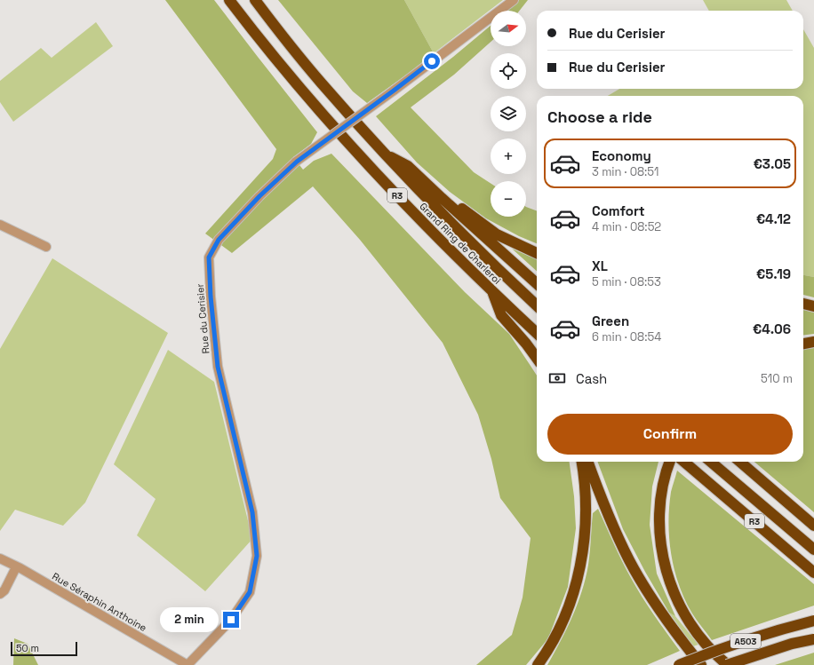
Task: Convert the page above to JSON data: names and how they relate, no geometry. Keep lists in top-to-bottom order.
{
  "streets": {
    "highway": ["R3", "Grand Ring de Charleroi", "A503"],
    "street": ["Rue du Cerisier", "Rue Séraphin Anthoine"]
  },
  "crossings": [
    ["Rue du Cerisier", "Rue Séraphin Anthoine"]
  ],
  "scale_bar": "50 m",
  "north": "right",
  "page": {
    "map_buttons": ["+", "−"],
    "banner": ["Rue du Cerisier", "Rue du Cerisier"],
    "heading": "Choose a ride",
    "list": [
      {
        "name": "Economy",
        "note": "3 min · 08:51",
        "value": "€3.05"
      },
      {
        "name": "Comfort",
        "note": "4 min · 08:52",
        "value": "€4.12"
      },
      {
        "name": "XL",
        "note": "5 min · 08:53",
        "value": "€5.19"
      },
      {
        "name": "Green",
        "note": "6 min · 08:54",
        "value": "€4.06"
      }
    ],
    "pay": ["Cash", "510 m"],
    "buttons": "Confirm",
    "bubble": "2 min",
    "scale": "50 m"
  }
}
